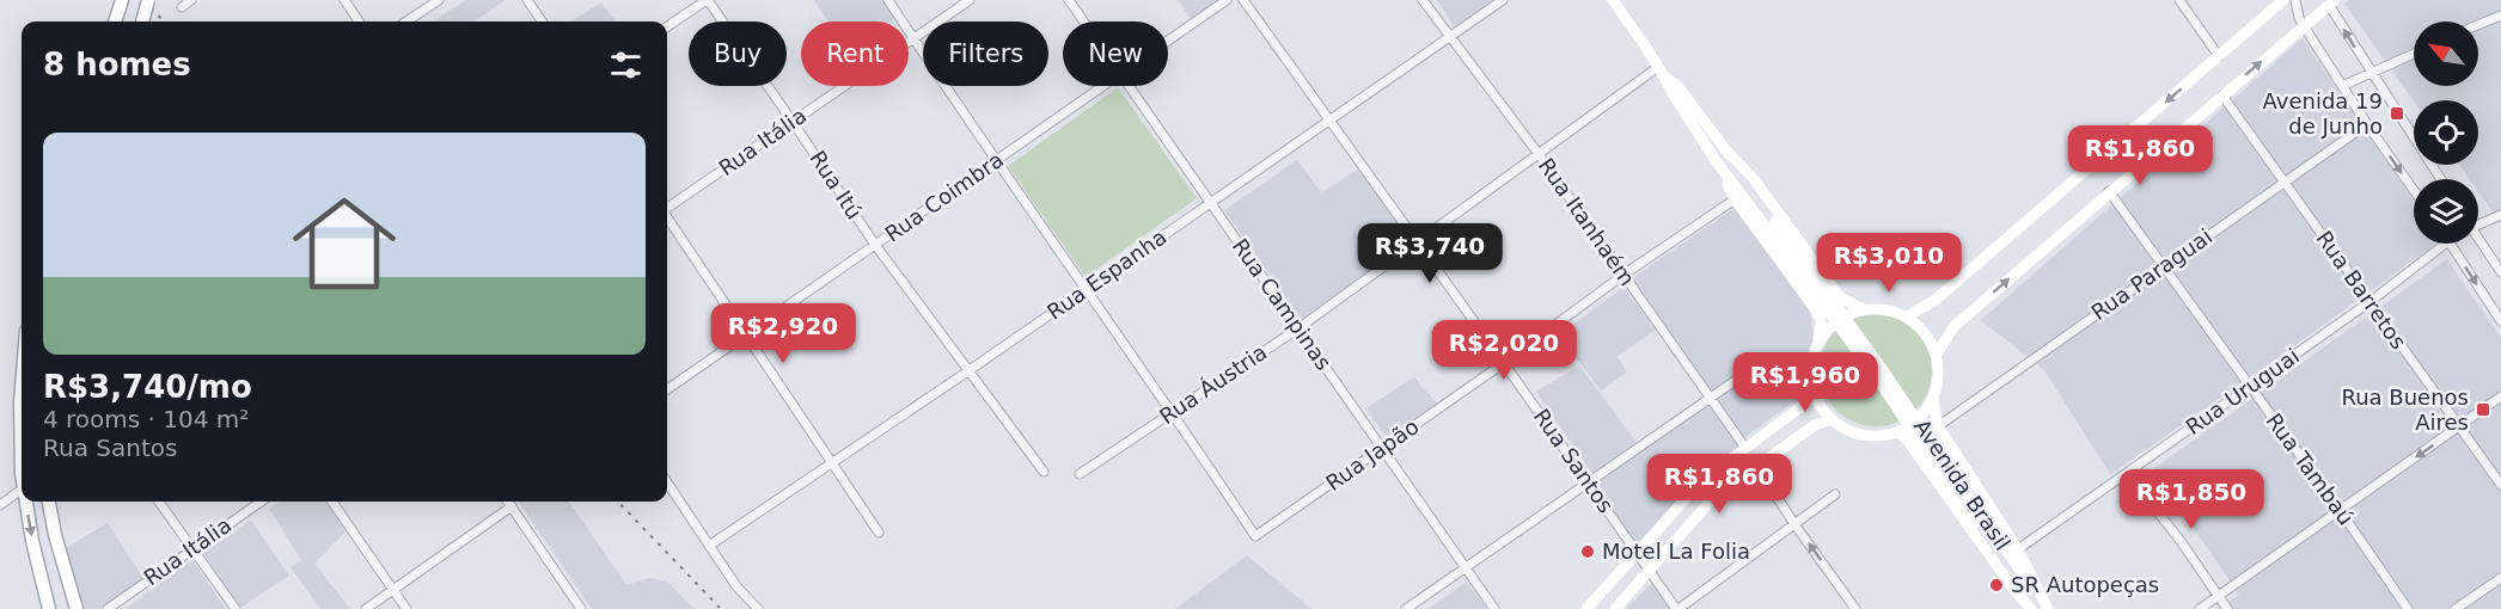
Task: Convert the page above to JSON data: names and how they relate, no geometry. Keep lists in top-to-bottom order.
{
  "streets": {
    "main road": ["Avenida Brasil"],
    "street": [
      "Rua Itália",
      "Rua Itú",
      "Rua Coimbra",
      "Rua Itanhaém",
      "Rua Espanha",
      "Rua Paraguai",
      "Rua Barretos",
      "Rua Campinas",
      "Rua Áustria",
      "Rua Uruguai",
      "Rua Japão",
      "Rua Santos",
      "Rua Tambaú"
    ]
  },
  "crossings": [
    ["Rua Itália", "Rua Itú"],
    ["Rua Itú", "Rua Coimbra"],
    ["Rua Itú", "Rua Espanha"],
    ["Rua Itanhaém", "Rua Espanha"],
    ["Rua Itanhaém", "Rua Áustria"],
    ["Rua Itanhaém", "Rua Japão"],
    ["Rua Espanha", "Rua Campinas"],
    ["Rua Espanha", "Rua Santos"],
    ["Rua Paraguai", "Rua Barretos"],
    ["Rua Paraguai", "Rua Tambaú"],
    ["Rua Paraguai", "Avenida Brasil"],
    ["Rua Barretos", "Rua Uruguai"],
    ["Rua Campinas", "Rua Áustria"],
    ["Rua Campinas", "Rua Japão"],
    ["Rua Áustria", "Rua Japão"],
    ["Rua Áustria", "Rua Santos"],
    ["Rua Áustria", "Avenida Brasil"],
    ["Rua Uruguai", "Rua Tambaú"],
    ["Rua Uruguai", "Avenida Brasil"],
    ["Rua Japão", "Rua Santos"],
    ["Rua Japão", "Avenida Brasil"]
  ],
  "places": {
    "transit": ["Avenida 19 de Junho", "Rua Buenos Aires"],
    "other": ["Motel La Folia", "SR Autopeças"]
  },
  "north": "top left",
  "page": {
    "chip": [
      "Buy",
      "Rent",
      "Filters",
      "New"
    ],
    "heading": "8 homes",
    "list": [
      {
        "name": "R$3,740/mo",
        "note": "4 rooms · 104 m² · Rua Santos"
      }
    ],
    "price": [
      "R$1,860",
      "R$3,740",
      "R$3,010",
      "R$2,920",
      "R$2,020",
      "R$1,960",
      "R$1,860",
      "R$1,850"
    ]
  }
}
